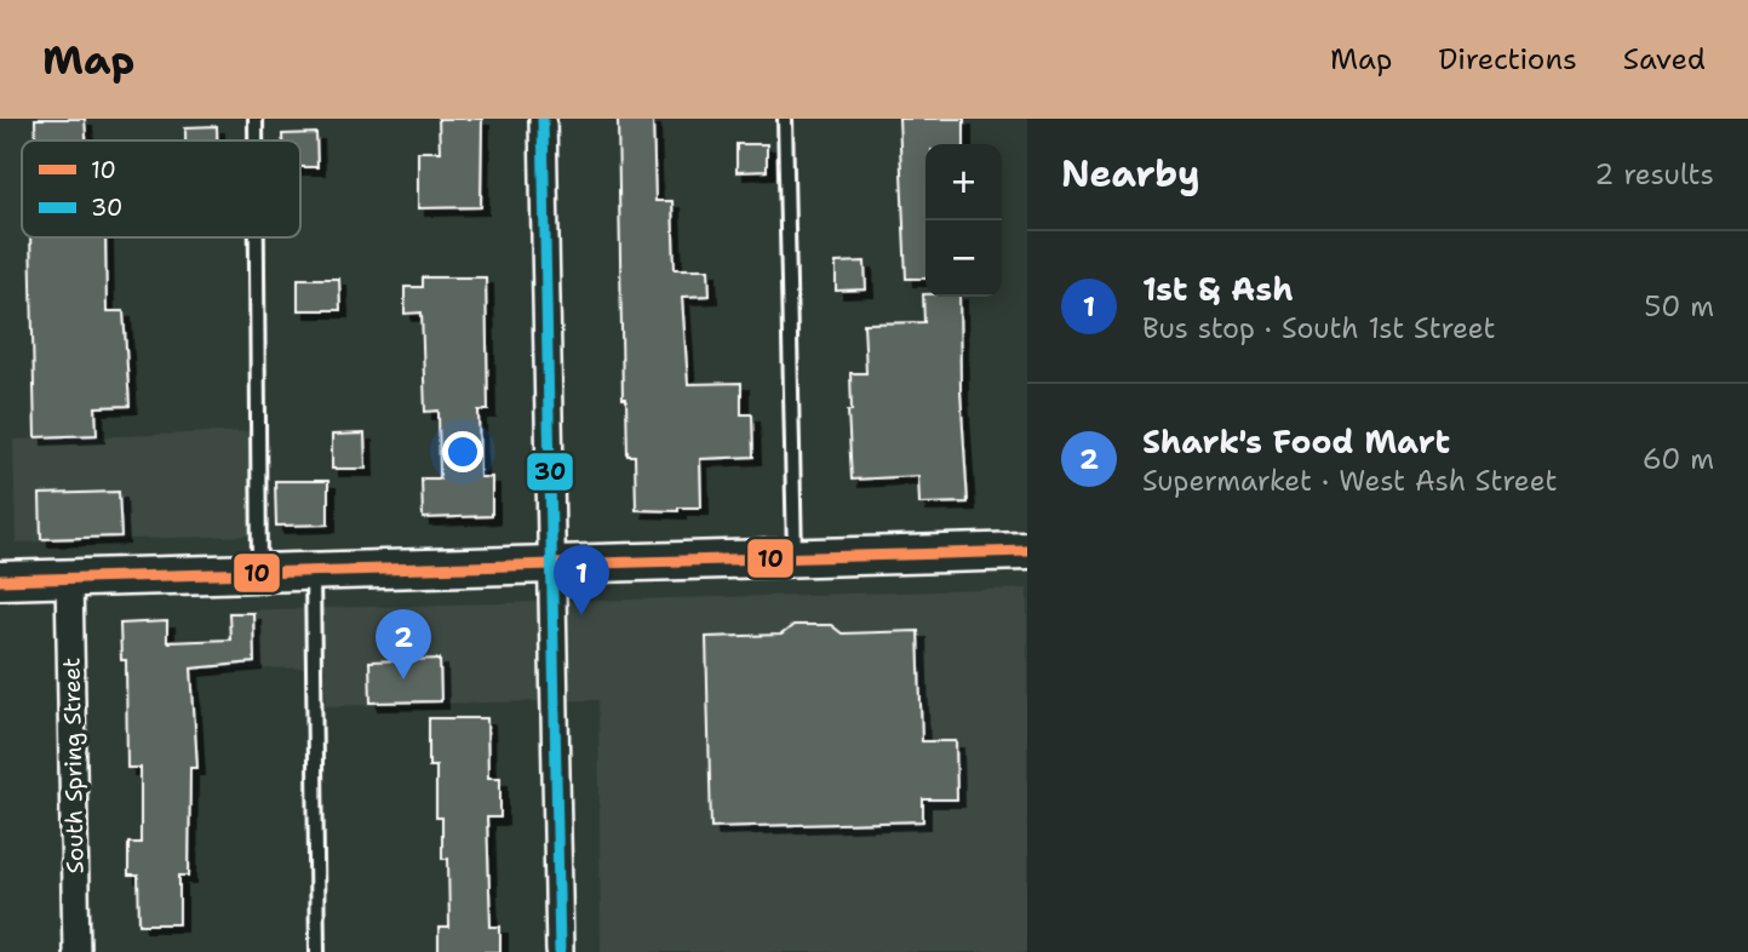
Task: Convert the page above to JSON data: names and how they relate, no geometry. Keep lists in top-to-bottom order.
{
  "streets": {
    "street": ["South Spring Street"]
  },
  "lines": ["transit line 30", "transit line 10"],
  "legend": ["10", "30"],
  "page": {
    "header": "Map",
    "nav": ["Map", "Directions", "Saved"],
    "heading": ["Nearby", "2 results"],
    "map_buttons": ["+", "−"],
    "list": [
      {
        "mark": "1",
        "name": "1st & Ash",
        "note": "Bus stop · South 1st Street",
        "value": "50 m"
      },
      {
        "mark": "2",
        "name": "Shark's Food Mart",
        "note": "Supermarket · West Ash Street",
        "value": "60 m"
      }
    ],
    "pins": ["1", "2"]
  }
}
